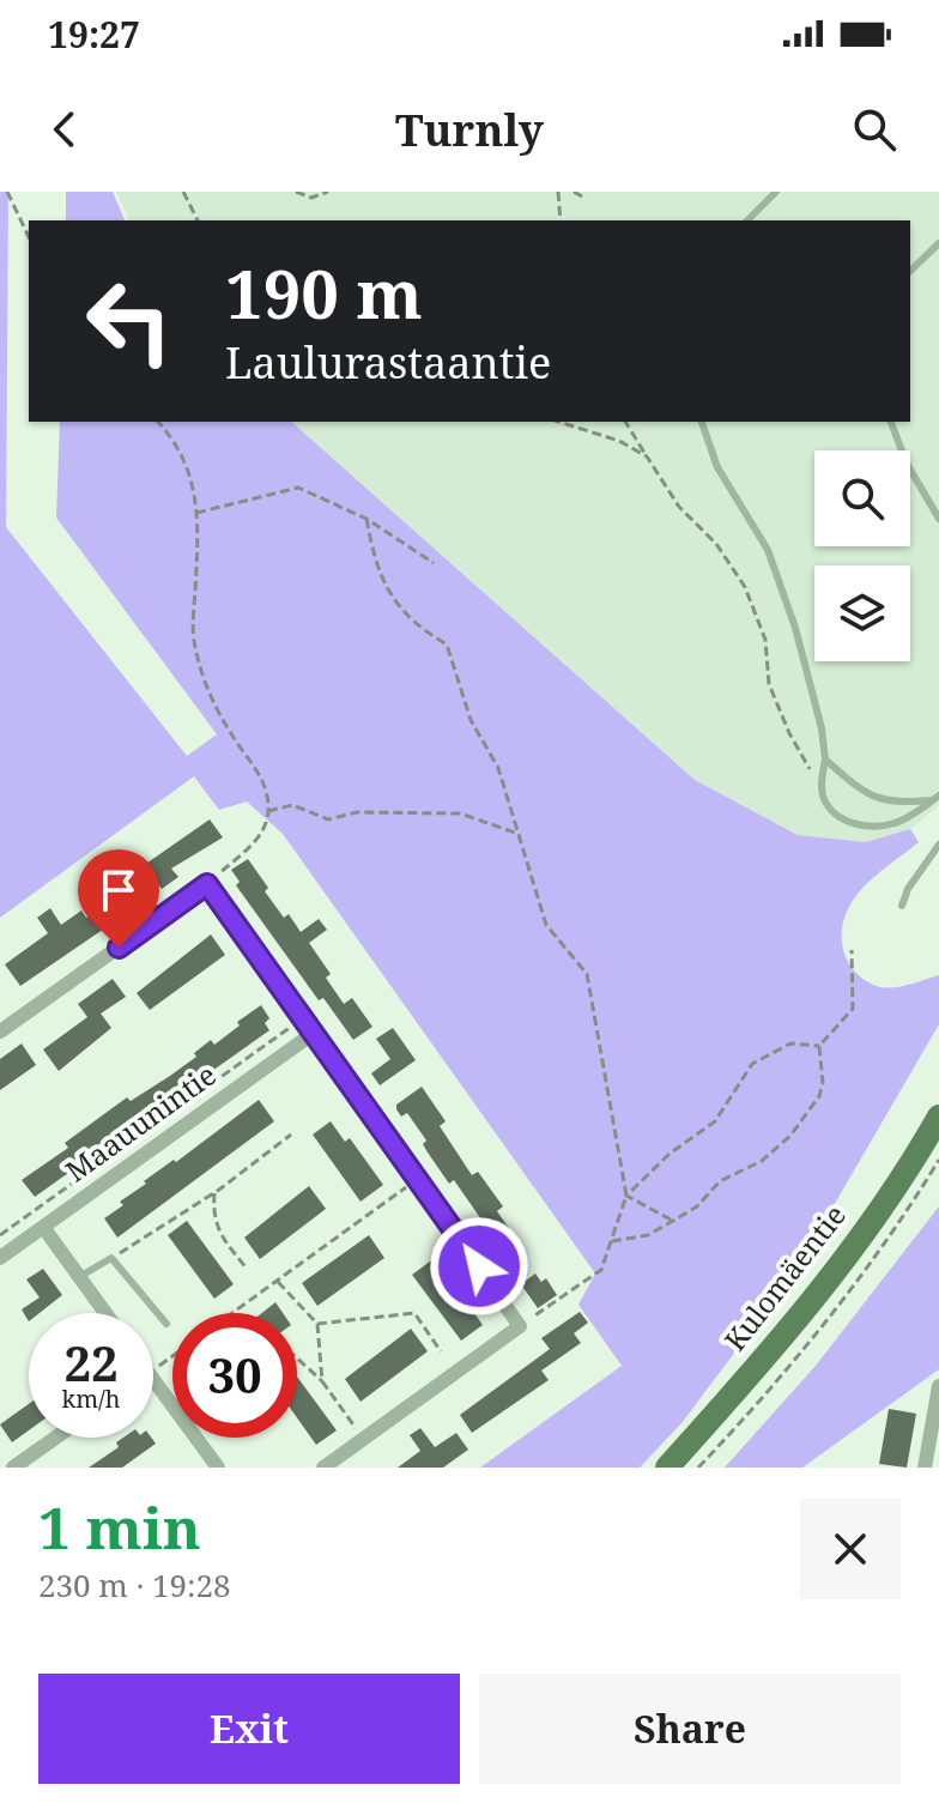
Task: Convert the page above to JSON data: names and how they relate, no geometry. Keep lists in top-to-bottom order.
{
  "streets": {
    "main road": ["Kulomäentie"],
    "street": ["Maauunintie"]
  },
  "page": {
    "status": "19:27",
    "header": "Turnly",
    "turn": ["190 m", "Laulurastaantie"],
    "speed": "22 km/h",
    "limit": "30",
    "heading": ["1 min", "230 m · 19:28"],
    "buttons": ["Exit", "Share"]
  }
}
